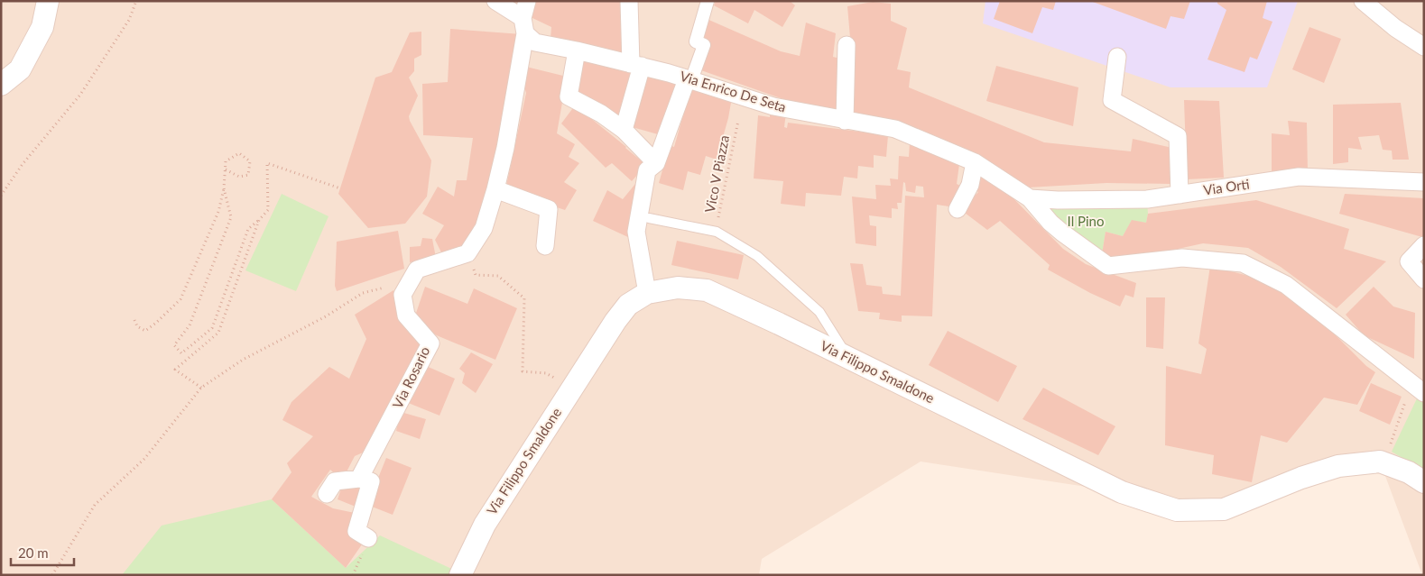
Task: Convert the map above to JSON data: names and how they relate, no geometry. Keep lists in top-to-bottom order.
{
  "streets": {
    "street": [
      "Via Enrico De Seta",
      "Via Orti",
      "Via Filippo Smaldone",
      "Via Rosario"
    ],
    "path": ["Vico V Piazza"]
  },
  "crossings": [
    ["Via Enrico De Seta", "Via Orti"]
  ],
  "parks": ["Il Pino"],
  "scale_bar": "20 m"
}
